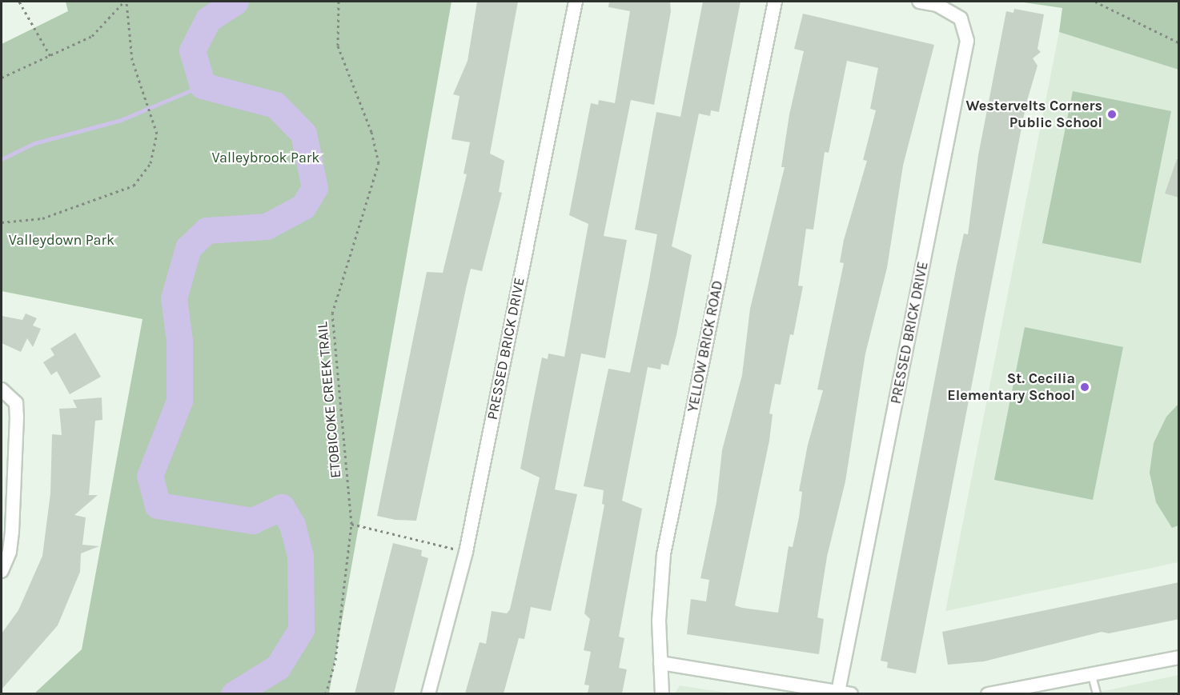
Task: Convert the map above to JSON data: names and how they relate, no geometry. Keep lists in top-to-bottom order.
{
  "streets": {
    "street": ["PRESSED BRICK DRIVE", "YELLOW BRICK ROAD"],
    "path": ["ETOBICOKE CREEK TRAIL"]
  },
  "parks": ["Valleybrook Park", "Valleydown Park"],
  "places": ["Westervelts Corners Public School", "St. Cecilia Elementary School"]
}
